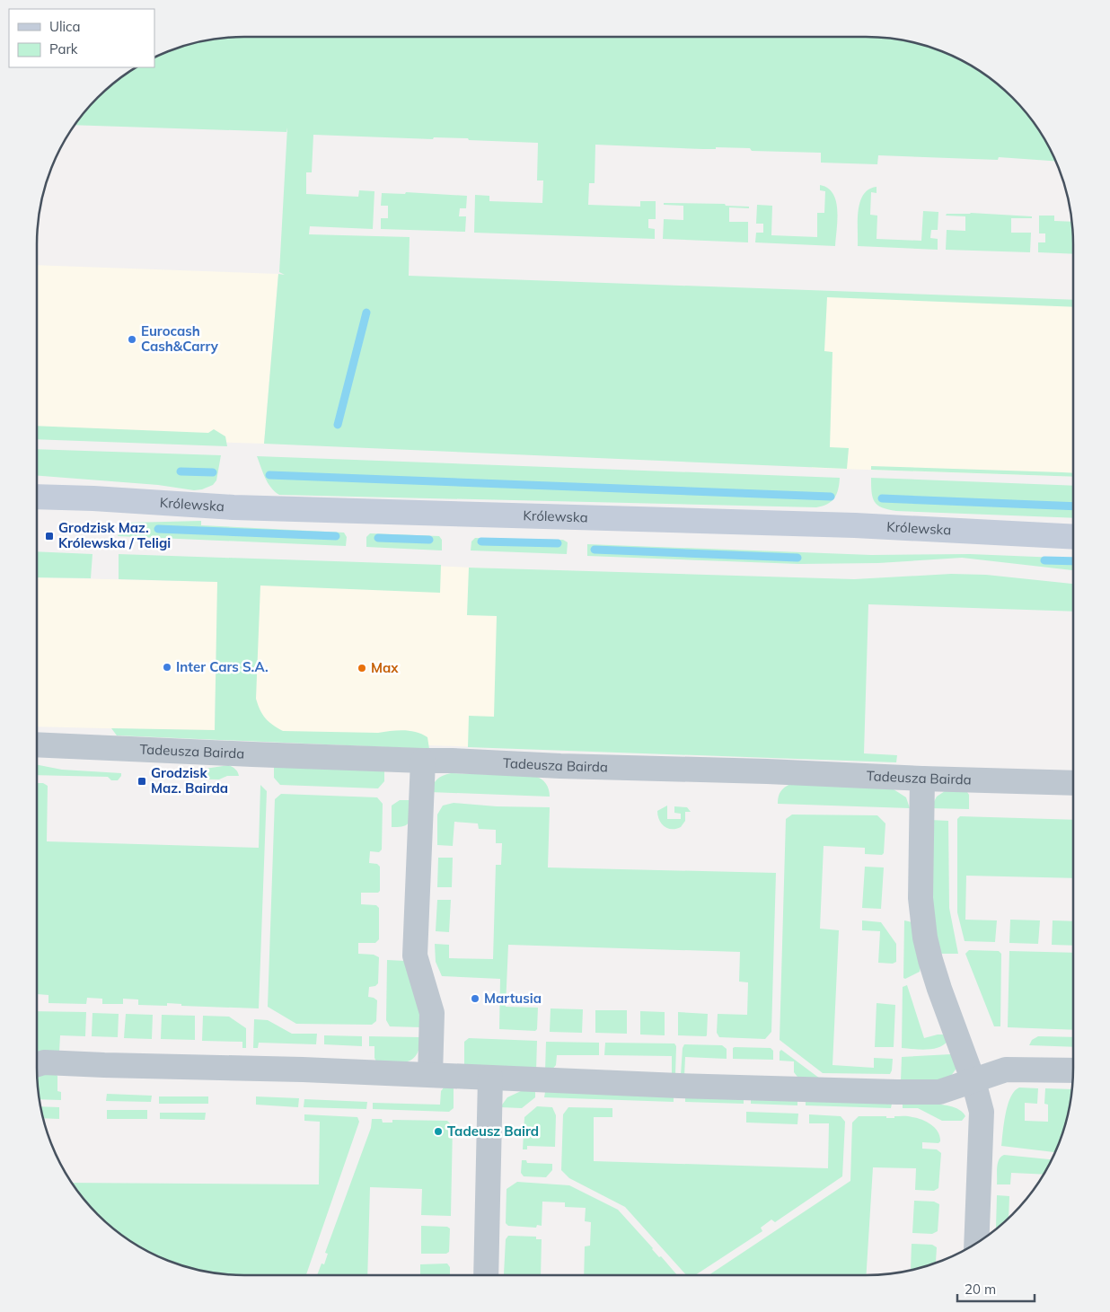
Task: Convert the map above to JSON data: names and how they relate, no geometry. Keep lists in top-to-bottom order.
{
  "streets": {
    "main road": ["Królewska"],
    "street": ["Tadeusza Bairda"]
  },
  "places": {
    "other": [
      "Eurocash Cash&Carry",
      "Inter Cars S.A.",
      "Max",
      "Martusia",
      "Tadeusz Baird"
    ],
    "transit": ["Grodzisk Maz. Królewska / Teligi", "Grodzisk Maz. Bairda"]
  },
  "legend": ["Ulica", "Park"],
  "scale_bar": "20 m"
}
